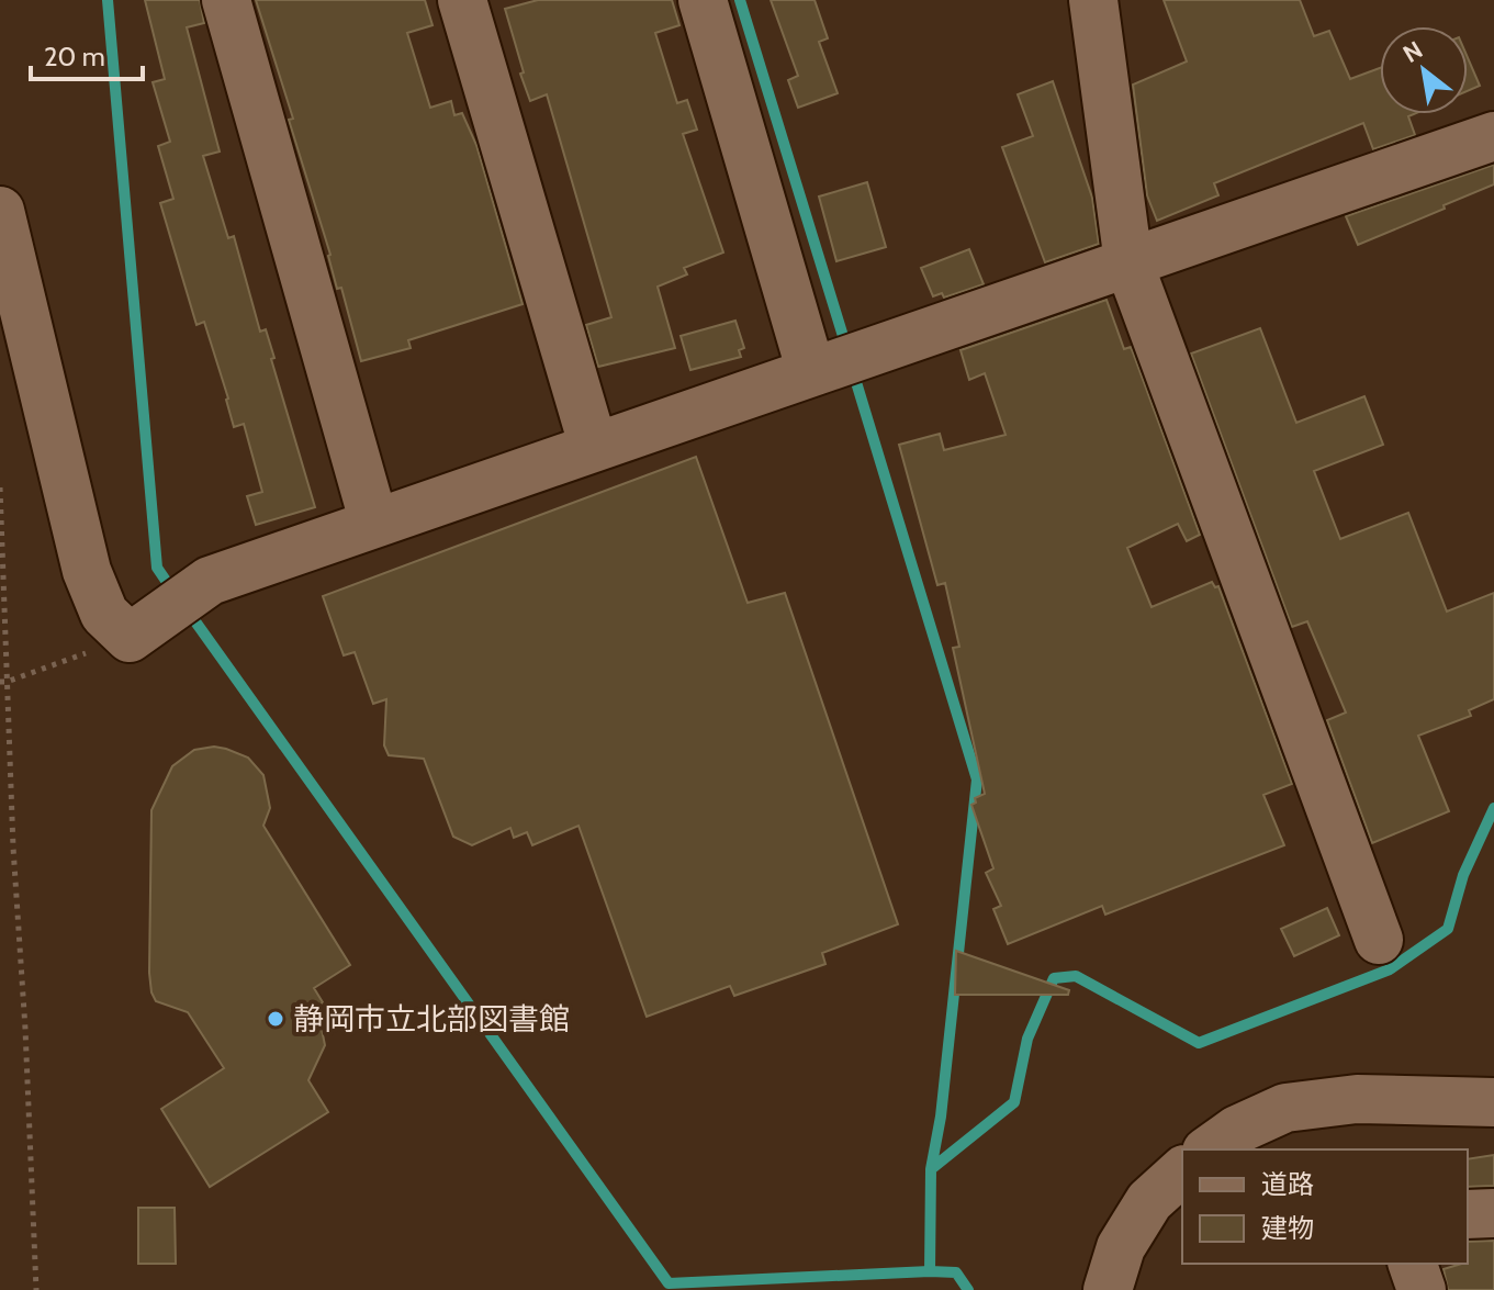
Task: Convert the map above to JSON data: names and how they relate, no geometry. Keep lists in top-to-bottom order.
{
  "places": ["静岡市立北部図書館"],
  "legend": ["道路", "建物"],
  "scale_bar": "20 m",
  "north": "top left"
}
